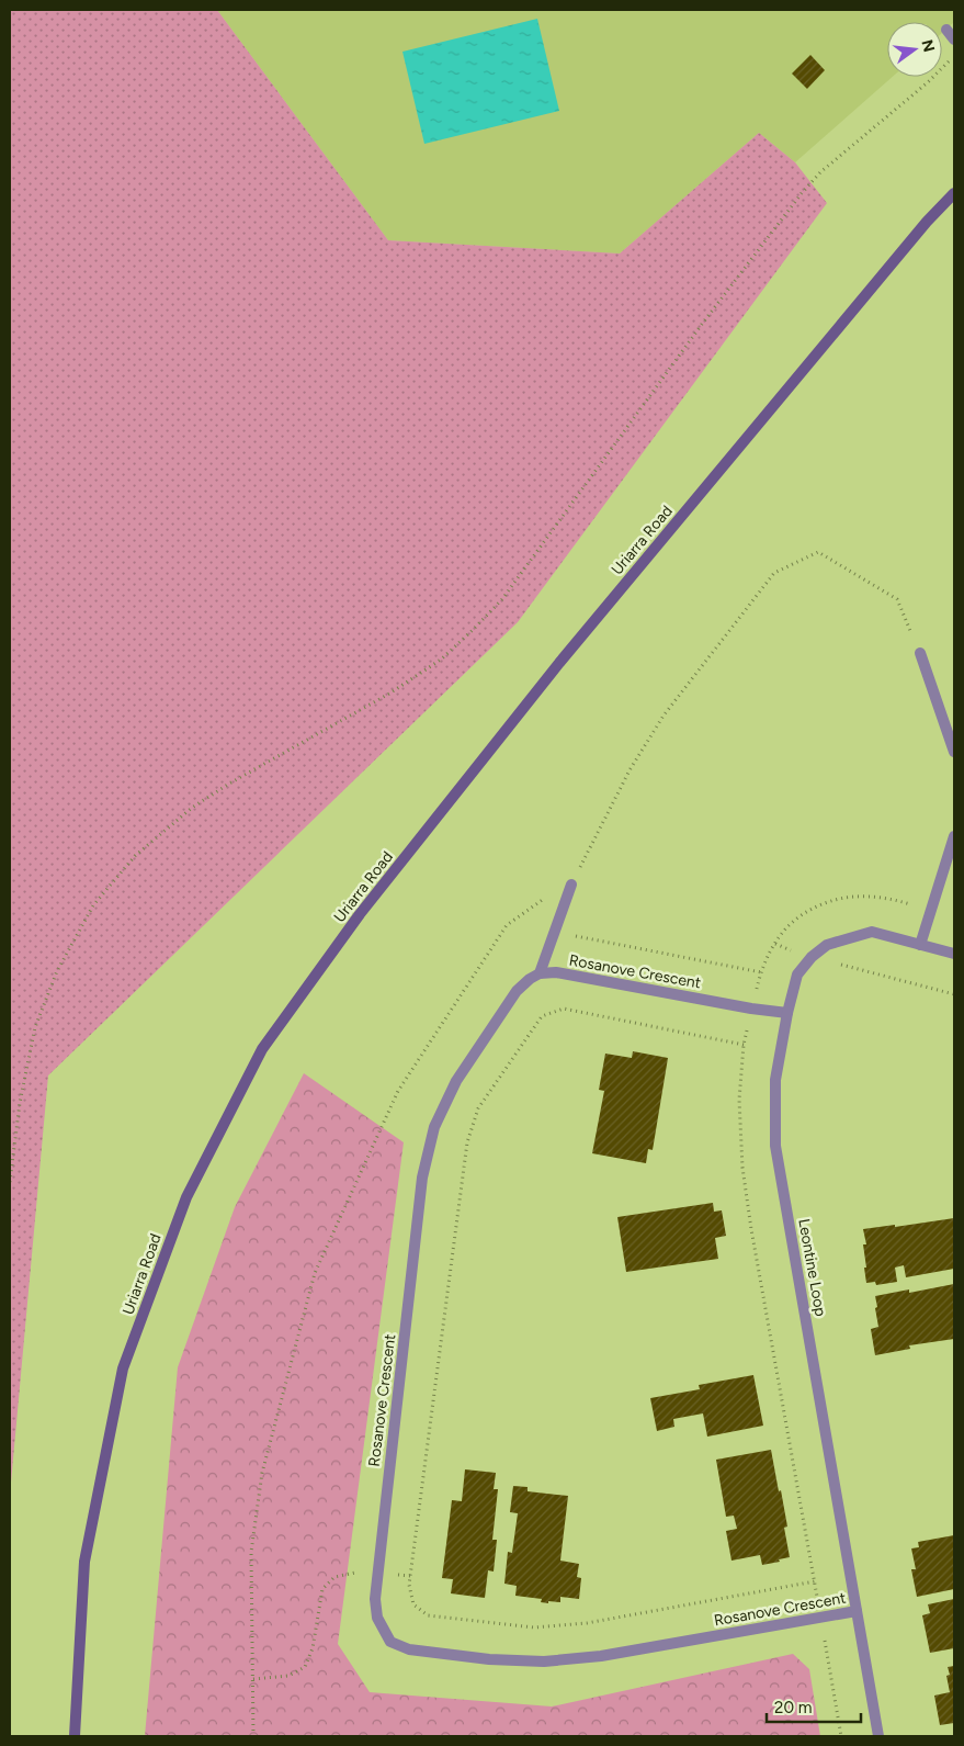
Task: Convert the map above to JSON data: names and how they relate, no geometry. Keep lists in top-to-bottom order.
{
  "streets": {
    "street": ["Uriarra Road", "Rosanove Crescent", "Leontine Loop"]
  },
  "crossings": [
    ["Rosanove Crescent", "Leontine Loop"]
  ],
  "scale_bar": "20 m",
  "north": "right"
}
